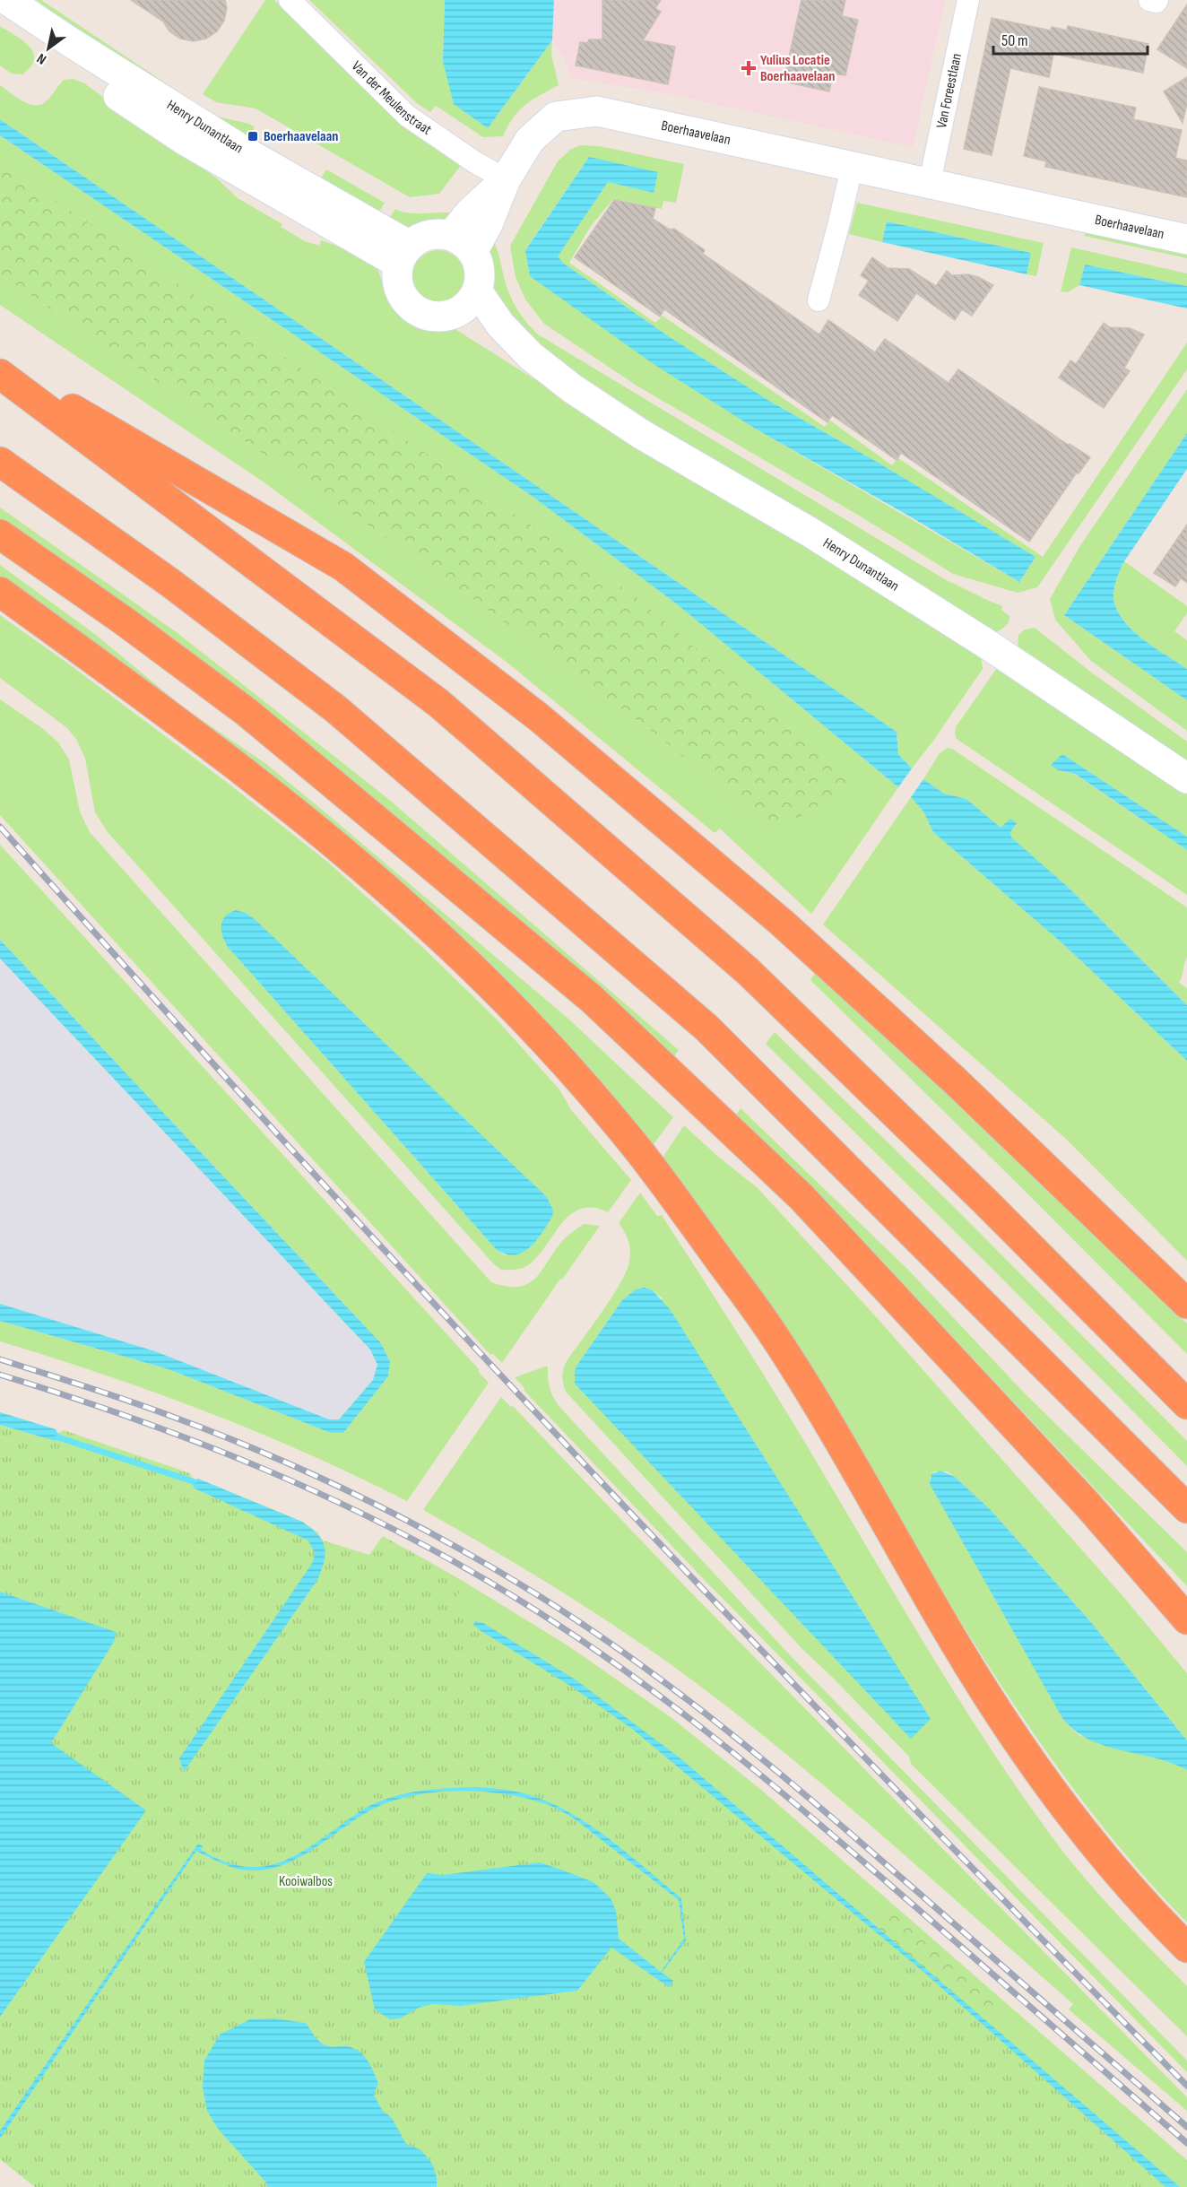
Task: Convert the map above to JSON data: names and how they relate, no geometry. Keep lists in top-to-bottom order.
{
  "streets": {
    "main road": ["Henry Dunantlaan", "Boerhaavelaan"],
    "street": ["Van Foreestlaan", "Van der Meulenstraat"]
  },
  "crossings": [
    ["Van Foreestlaan", "Boerhaavelaan"],
    ["Van der Meulenstraat", "Boerhaavelaan"],
    ["Henry Dunantlaan", "Boerhaavelaan"]
  ],
  "parks": ["Kooiwalbos"],
  "places": {
    "health": ["Yulius Locatie Boerhaavelaan"],
    "transit": ["Boerhaavelaan"]
  },
  "scale_bar": "50 m",
  "north": "bottom left"
}
